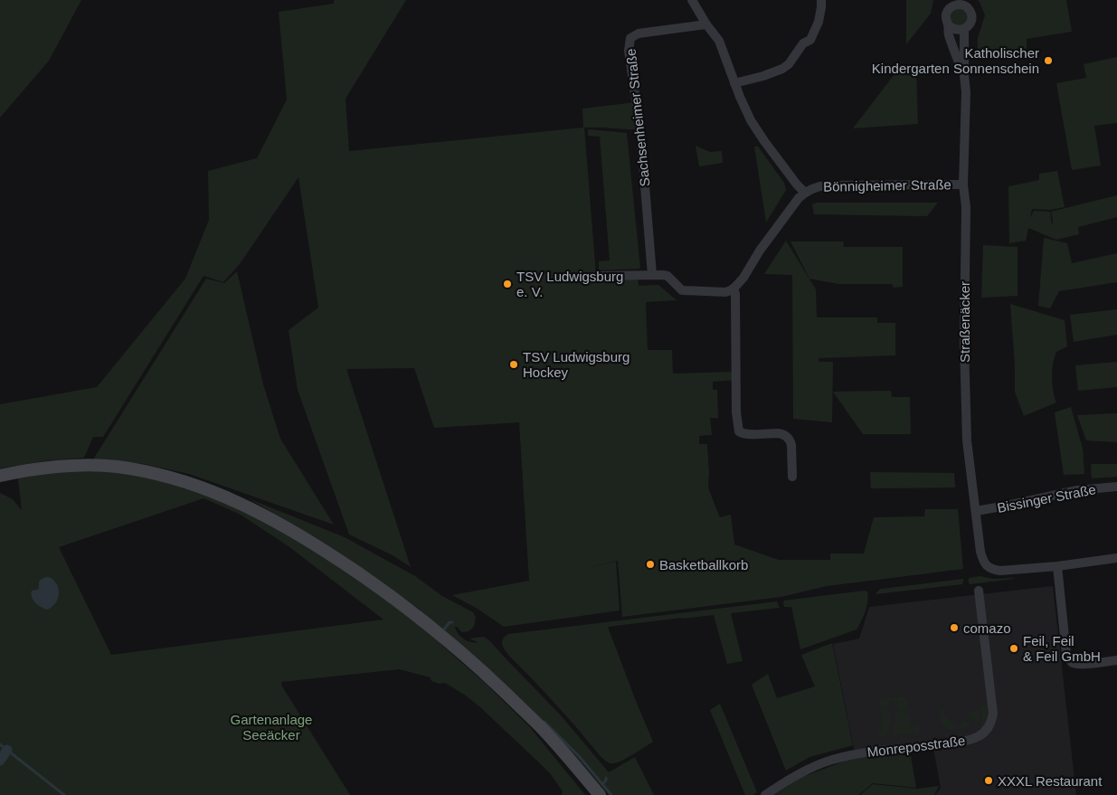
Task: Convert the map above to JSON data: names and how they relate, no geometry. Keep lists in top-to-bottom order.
{
  "streets": {
    "street": [
      "Sachsenheimer Straße",
      "Bönnigheimer Straße",
      "Straßenäcker",
      "Bissinger Straße",
      "Monreposstraße"
    ]
  },
  "crossings": [
    ["Bönnigheimer Straße", "Straßenäcker"],
    ["Straßenäcker", "Bissinger Straße"]
  ],
  "parks": ["Gartenanlage Seeäcker"],
  "places": [
    "Katholischer Kindergarten Sonnenschein",
    "TSV Ludwigsburg e. V.",
    "TSV Ludwigsburg Hockey",
    "Basketballkorb",
    "comazo",
    "Feil, Feil & Feil GmbH",
    "XXXL Restaurant"
  ]
}
